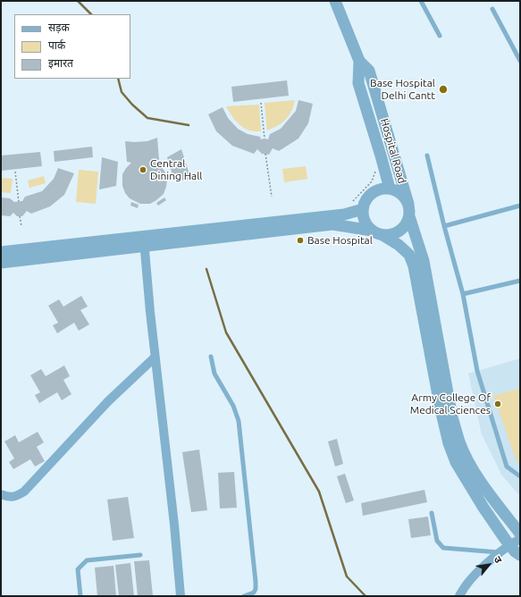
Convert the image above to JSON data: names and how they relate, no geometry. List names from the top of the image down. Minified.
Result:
{"streets":{"street":["Hospital Road"]},"places":["Base Hospital Delhi Cantt","Central Dining Hall","Base Hospital","Army College Of Medical Sciences"],"legend":["सड़क","पार्क","इमारत"],"north":"top right"}
